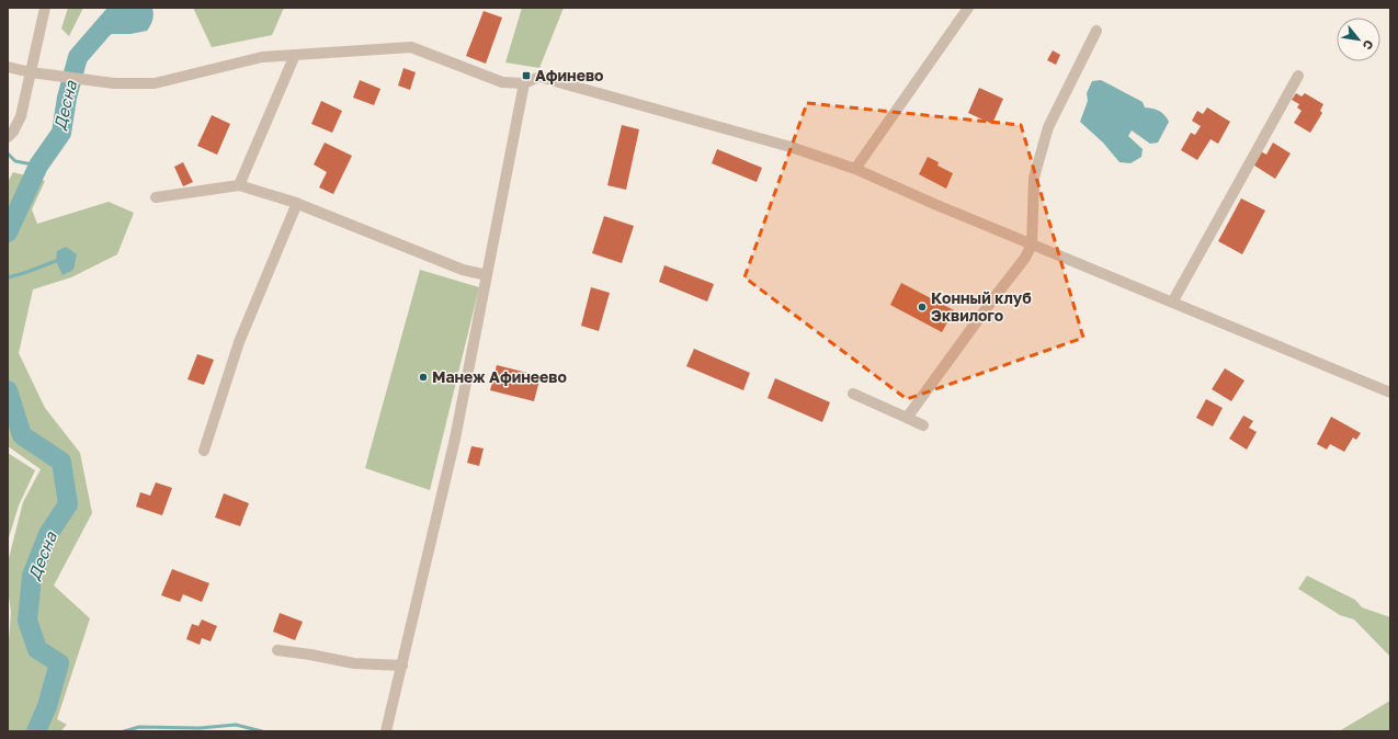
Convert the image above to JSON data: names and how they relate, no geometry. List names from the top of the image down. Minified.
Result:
{"water":["Десна"],"places":{"transit":["Афинево"],"other":["Конный клуб Эквилого","Манеж Афинеево"]},"north":"bottom right"}
